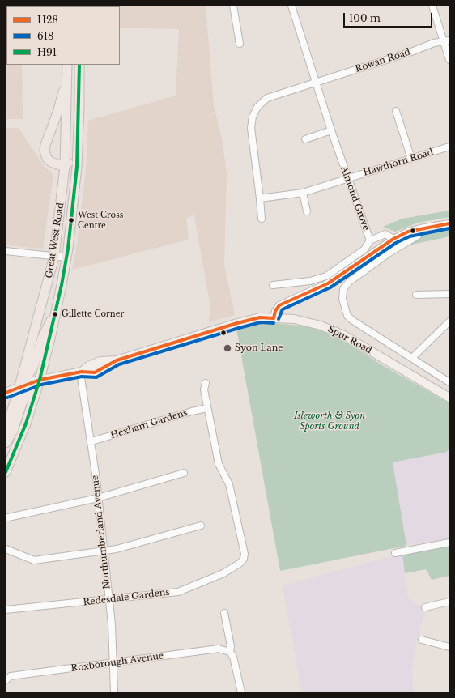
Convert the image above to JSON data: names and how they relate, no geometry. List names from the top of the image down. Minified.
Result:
{"streets":{"highway":["Great West Road"],"main road":["Spur Road"],"street":["Rowan Road","Hawthorn Road","Almond Grove","Hexham Gardens","Northumberland Avenue","Redesdale Gardens","Roxborough Avenue"]},"crossings":[["Rowan Road","Hawthorn Road"],["Rowan Road","Almond Grove"],["Hawthorn Road","Almond Grove"],["Spur Road","Northumberland Avenue"],["Hexham Gardens","Northumberland Avenue"],["Hexham Gardens","Redesdale Gardens"],["Northumberland Avenue","Redesdale Gardens"],["Northumberland Avenue","Roxborough Avenue"]],"parks":["Isleworth & Syon Sports Ground"],"places":["West Cross Centre","Gillette Corner","Syon Lane"],"lines":["transit line H91","transit line H28","transit line 618"],"legend":["H28","618","H91"],"scale_bar":"100 m"}
